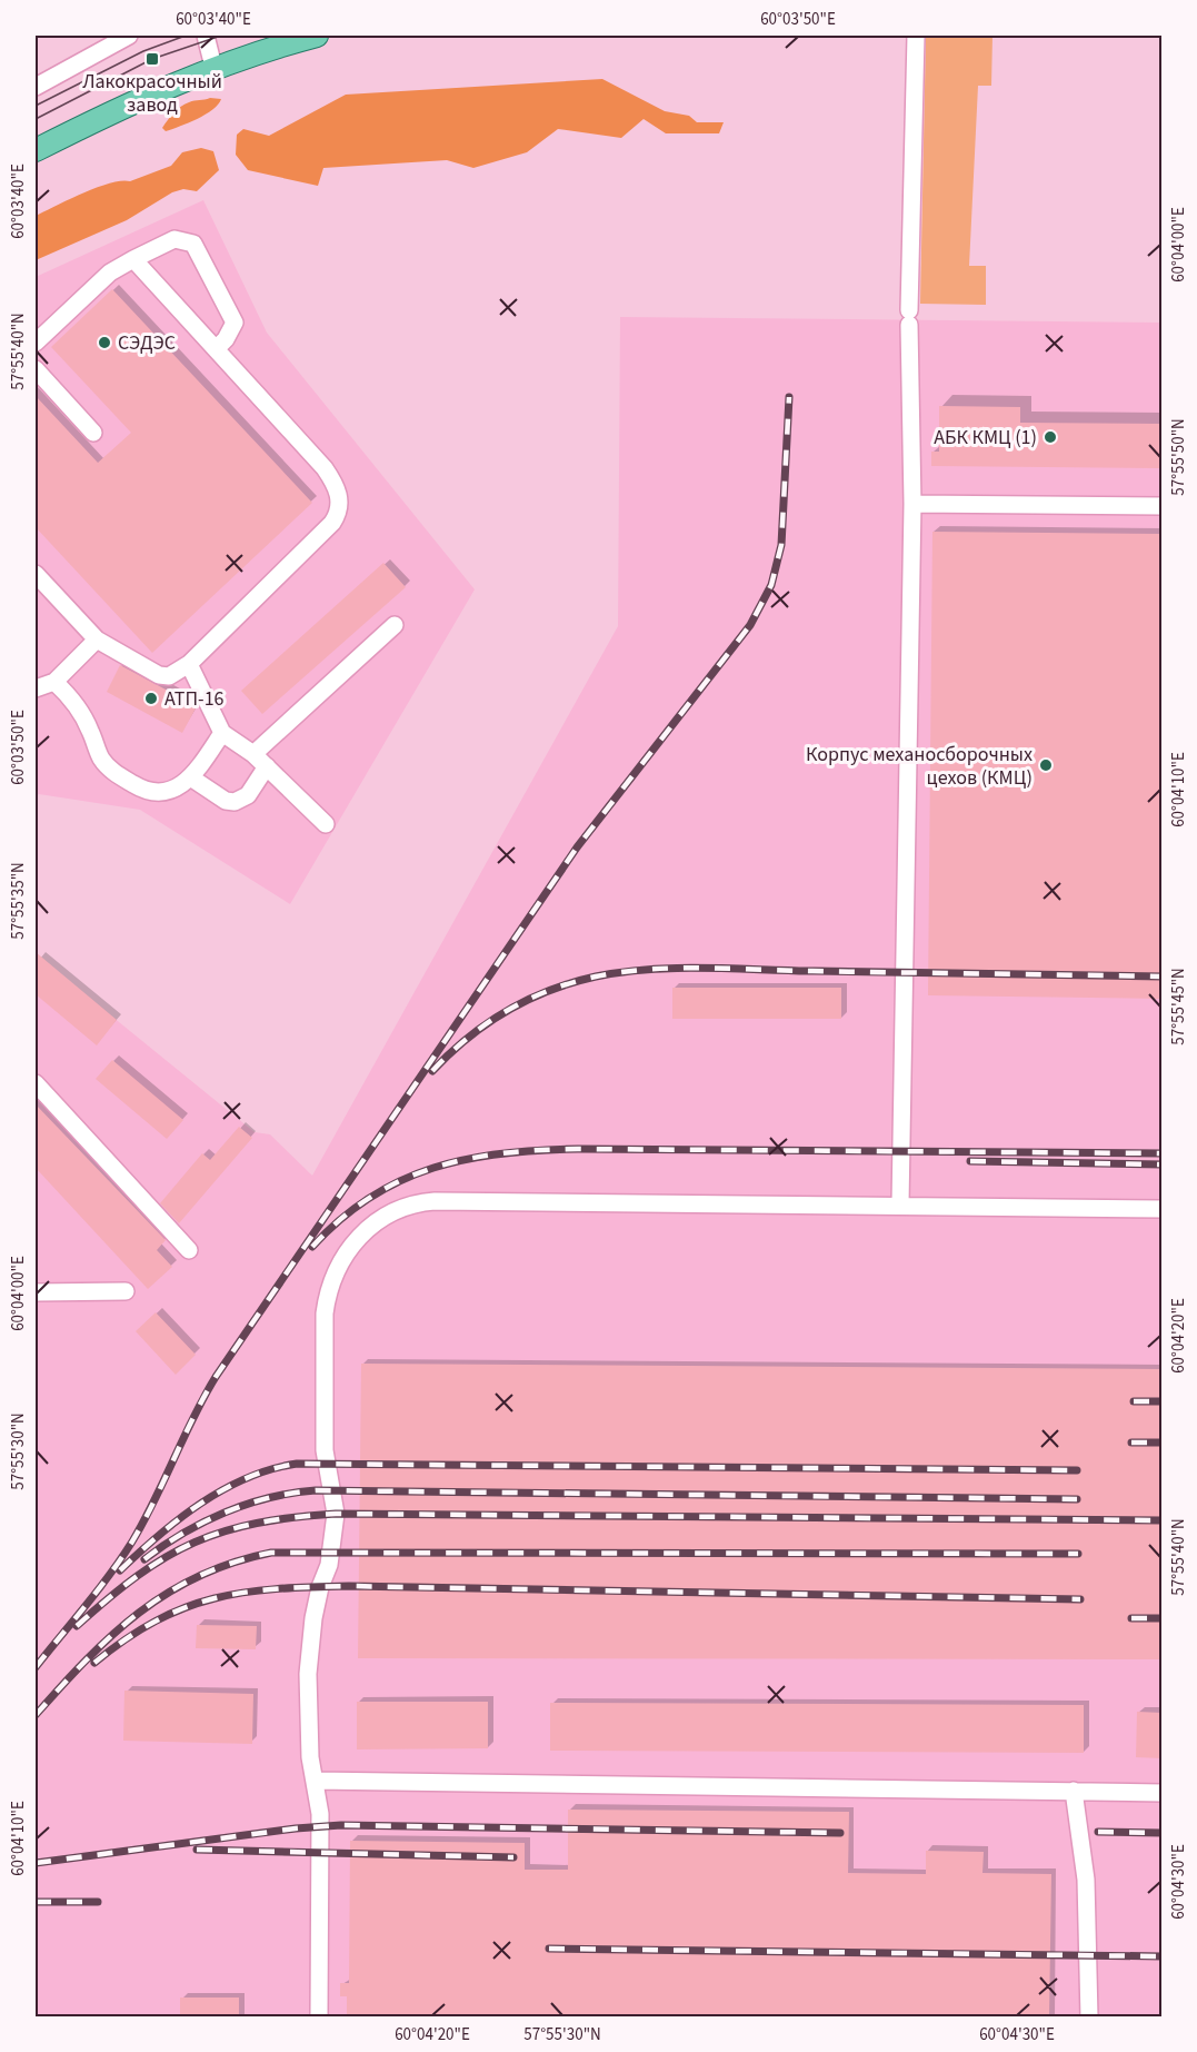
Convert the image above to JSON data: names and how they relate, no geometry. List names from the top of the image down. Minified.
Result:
{"places":{"transit":["Лакокрасочный завод"],"other":["СЭДЭС","АБК КМЦ (1)","АТП-16","Корпус механосборочных цехов (КМЦ)"]},"coordinates":["60°03'40\"E","60°03'50\"E","60°04'00\"E","57°55'40\"N","57°55'50\"N","60°04'10\"E","57°55'35\"N","57°55'45\"N","60°04'20\"E","57°55'30\"N","60°04'30\"E"]}
